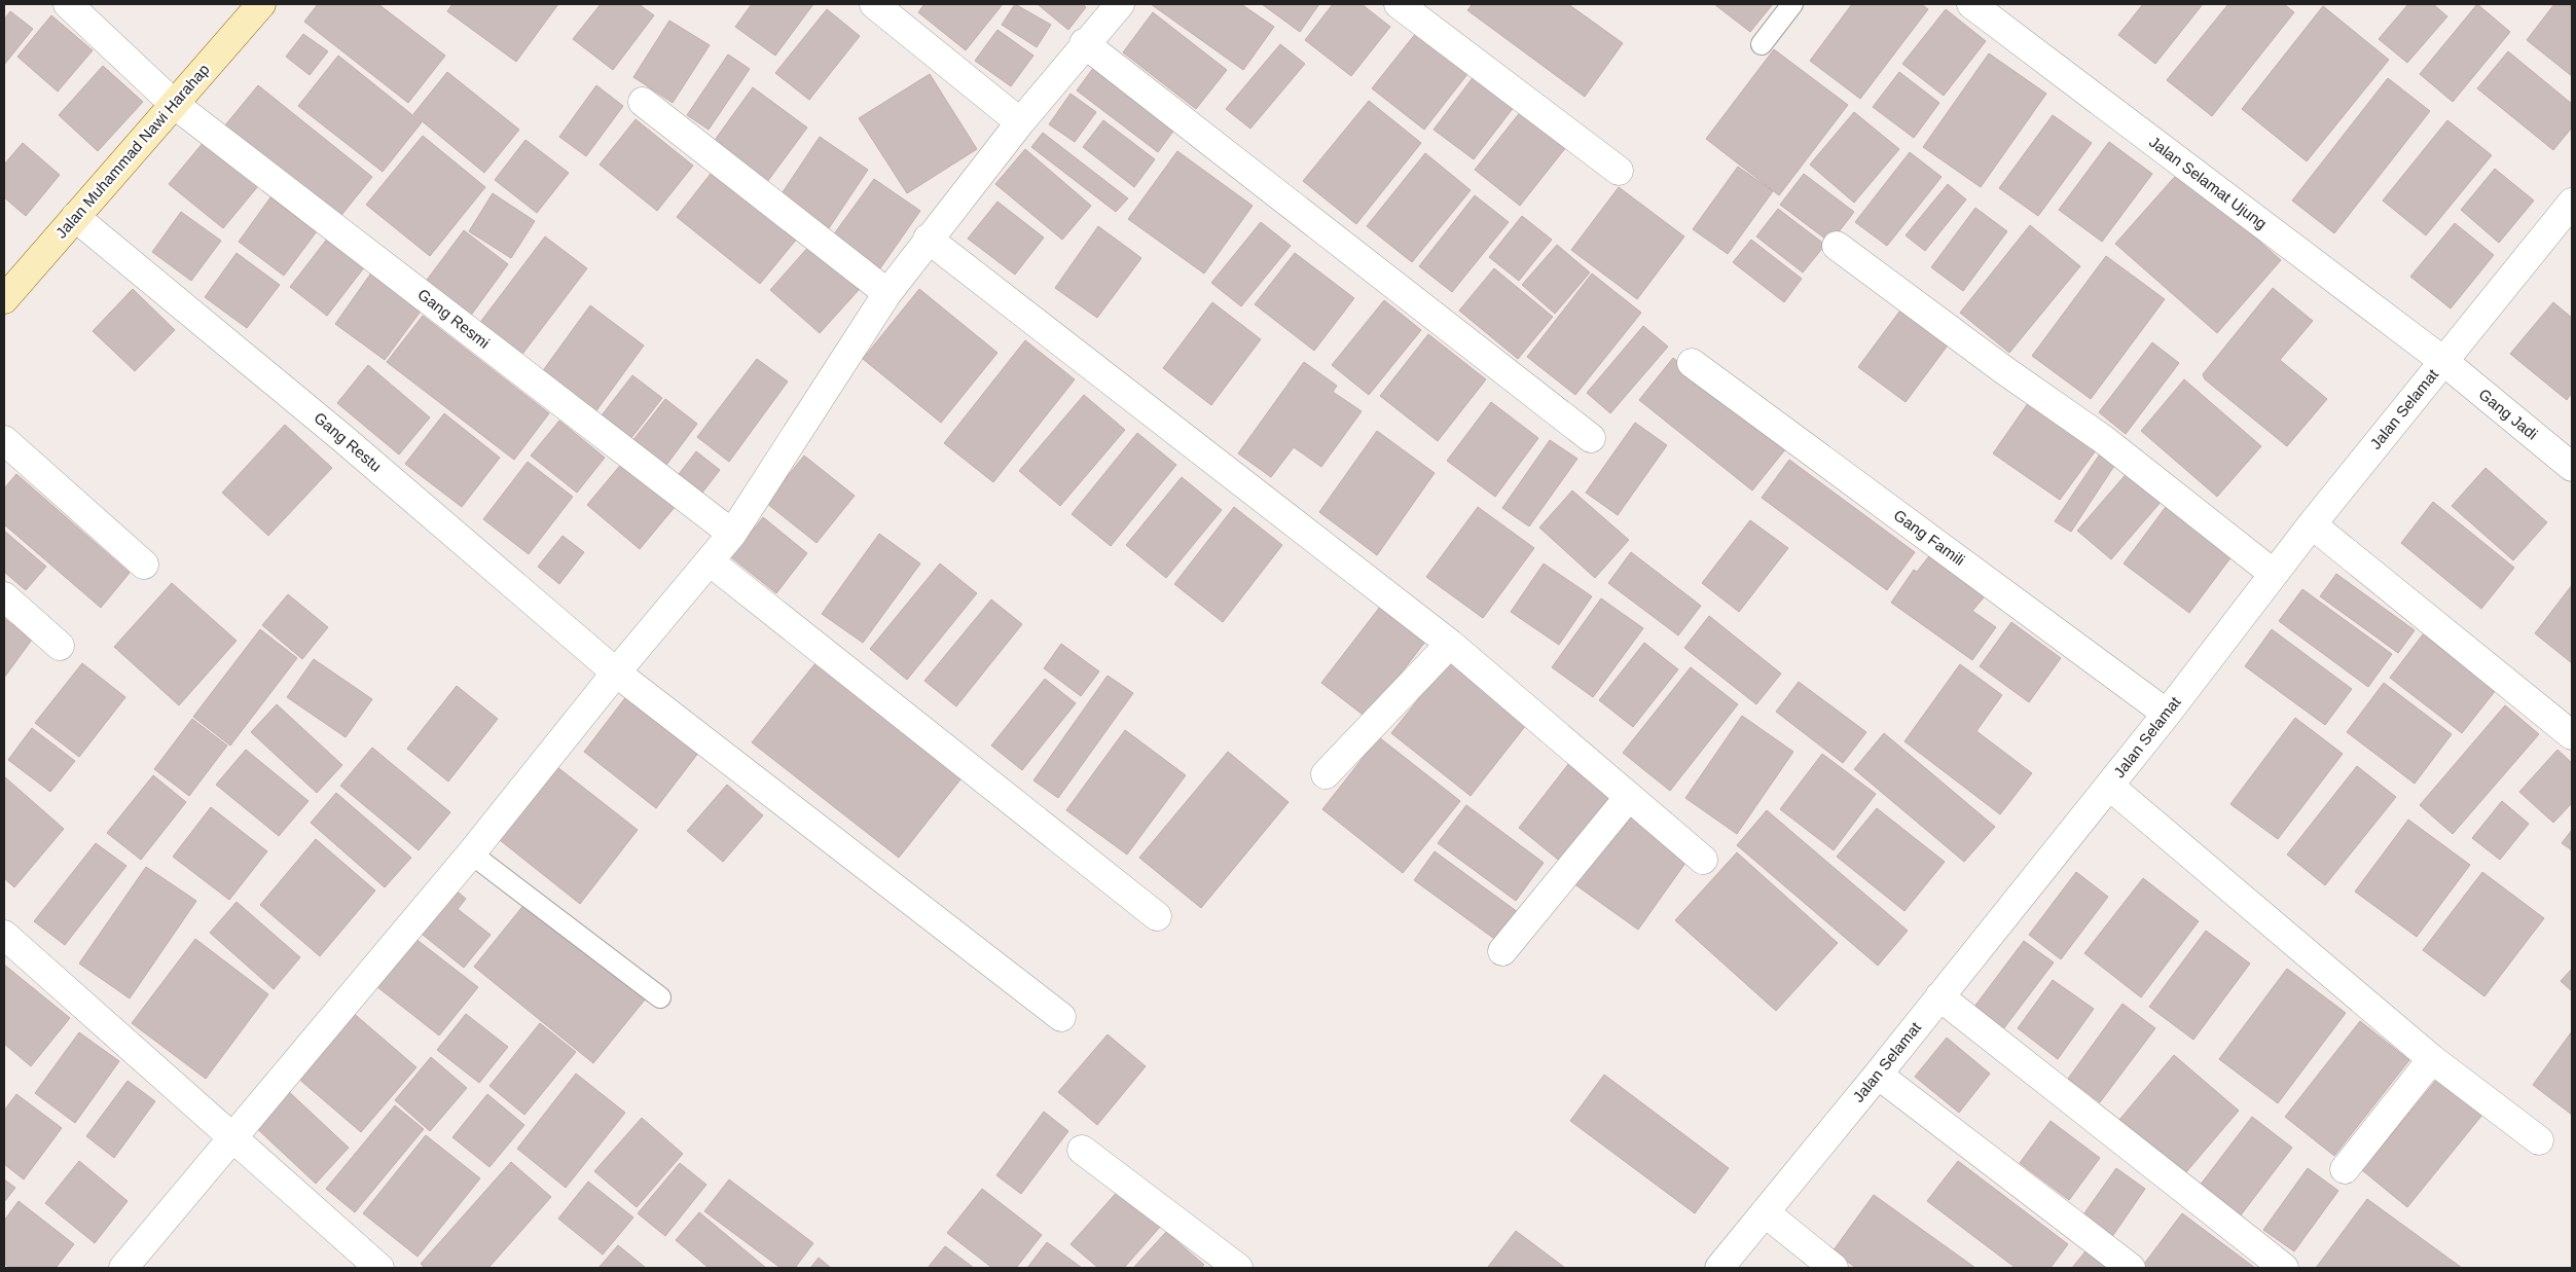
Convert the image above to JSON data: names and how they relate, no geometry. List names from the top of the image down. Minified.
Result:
{"streets":{"main road":["Jalan Muhammad Nawi Harahap"],"street":["Jalan Selamat Ujung","Gang Resmi","Jalan Selamat","Gang Jadi","Gang Restu","Gang Famili"]},"crossings":[["Jalan Muhammad Nawi Harahap","Gang Resmi"],["Jalan Muhammad Nawi Harahap","Gang Restu"],["Jalan Selamat Ujung","Jalan Selamat"],["Jalan Selamat Ujung","Gang Jadi"],["Jalan Selamat","Gang Jadi"],["Jalan Selamat","Gang Famili"]]}
